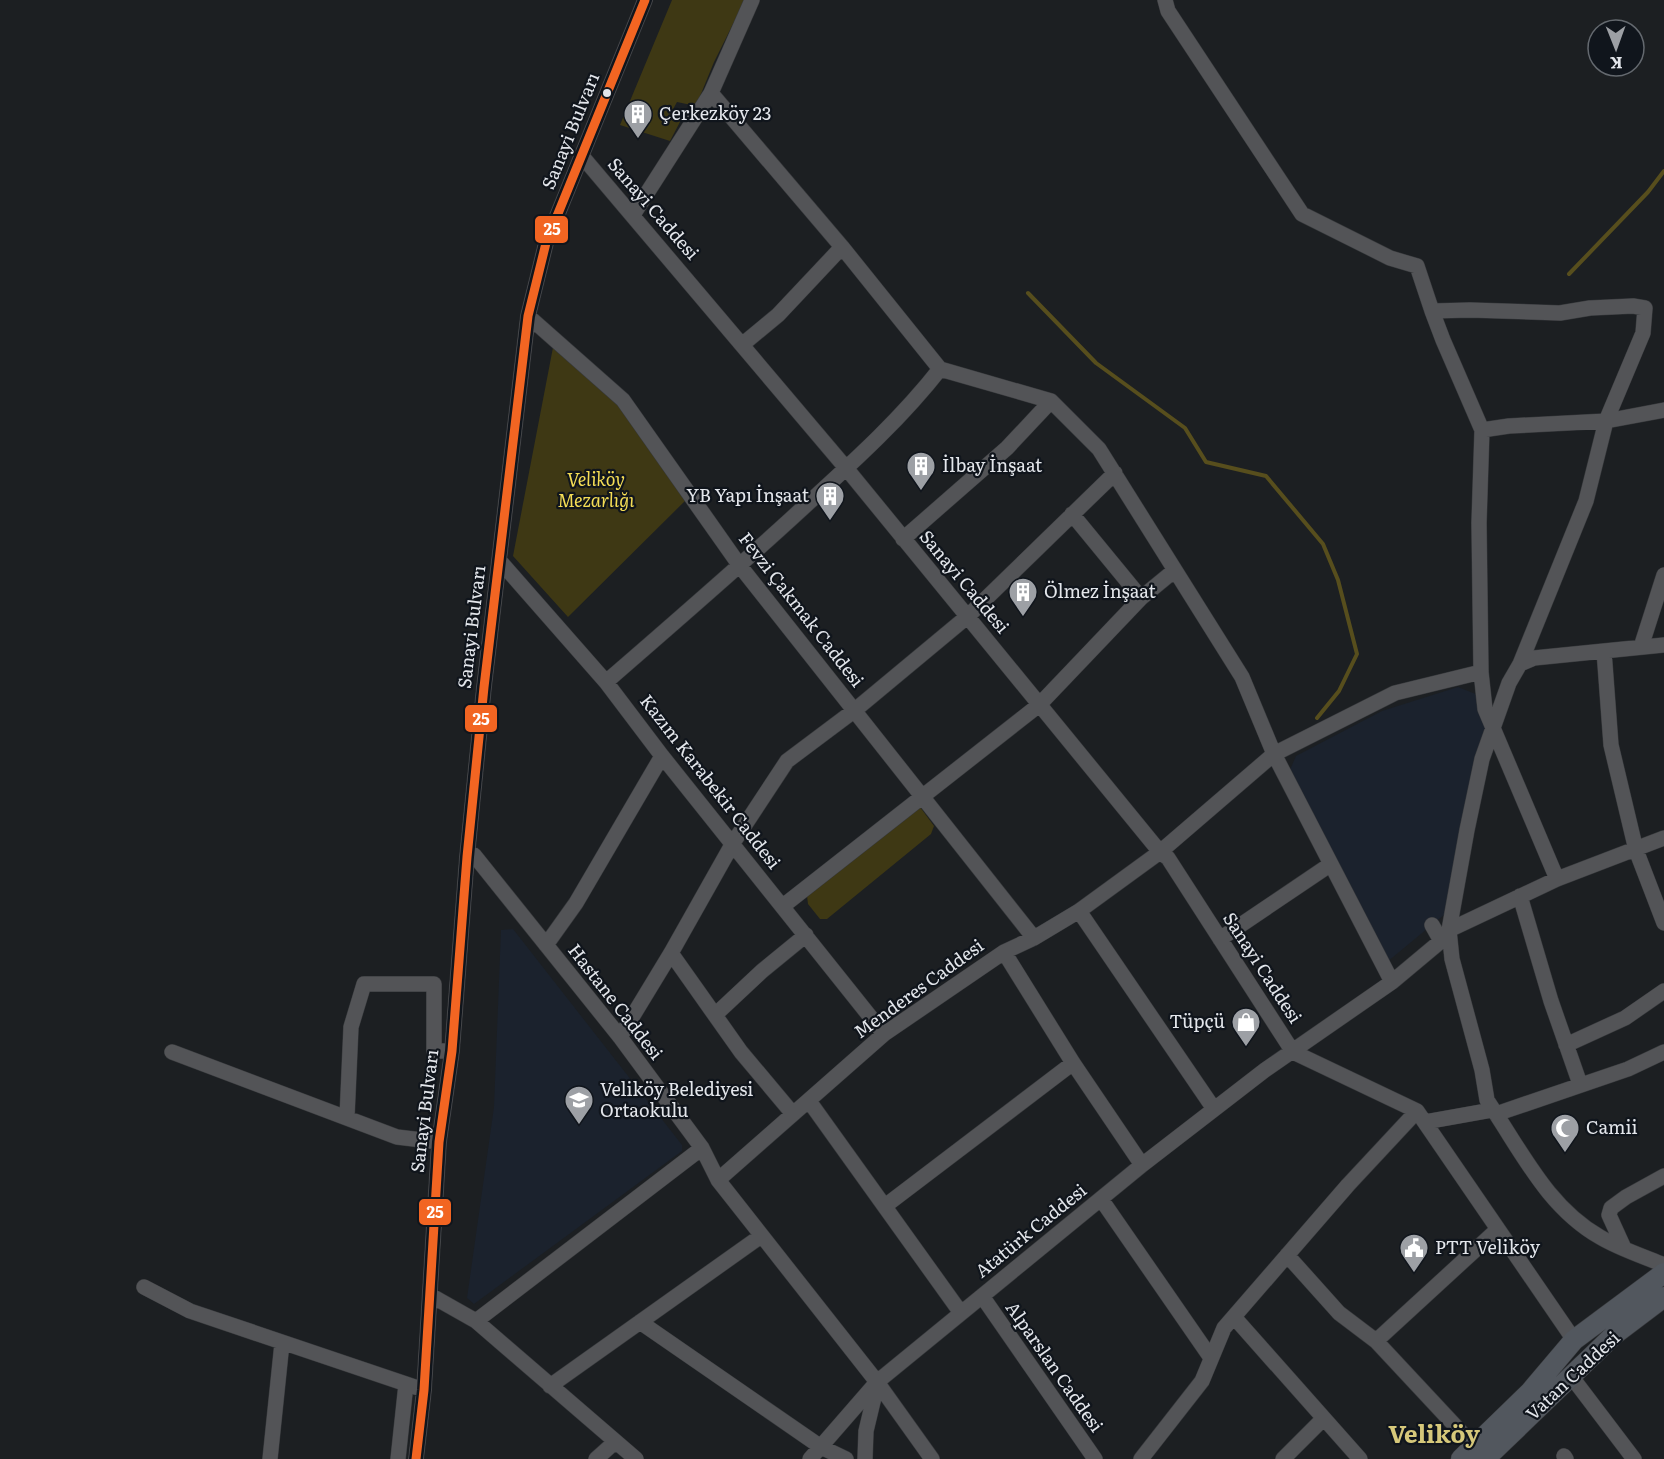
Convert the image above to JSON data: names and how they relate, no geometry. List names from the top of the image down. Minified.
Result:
{"streets":{"main road":["Vatan Caddesi"],"street":["Sanayi Bulvarı","Sanayi Caddesi","Fevzi Çakmak Caddesi","Kazım Karabekir Caddesi","Menderes Caddesi","Hastane Caddesi","Atatürk Caddesi","Alparslan Caddesi"]},"crossings":[["Sanayi Bulvarı","Sanayi Caddesi"],["Sanayi Bulvarı","Fevzi Çakmak Caddesi"],["Sanayi Bulvarı","Kazım Karabekir Caddesi"],["Sanayi Bulvarı","Hastane Caddesi"],["Sanayi Caddesi","Menderes Caddesi"],["Sanayi Caddesi","Atatürk Caddesi"],["Fevzi Çakmak Caddesi","Menderes Caddesi"],["Kazım Karabekir Caddesi","Menderes Caddesi"],["Menderes Caddesi","Hastane Caddesi"],["Hastane Caddesi","Atatürk Caddesi"],["Atatürk Caddesi","Alparslan Caddesi"]],"districts":["Veliköy"],"parks":["Veliköy Mezarlığı"],"places":{"building":["Çerkezköy 23","İlbay İnşaat","YB Yapı İnşaat","Ölmez İnşaat"],"shop":["Tüpçü"],"school or university":["Veliköy Belediyesi Ortaokulu"],"mosque":["Camii"],"public building":["PTT Veliköy"]},"lines":["transit line 25"],"north":"bottom"}
